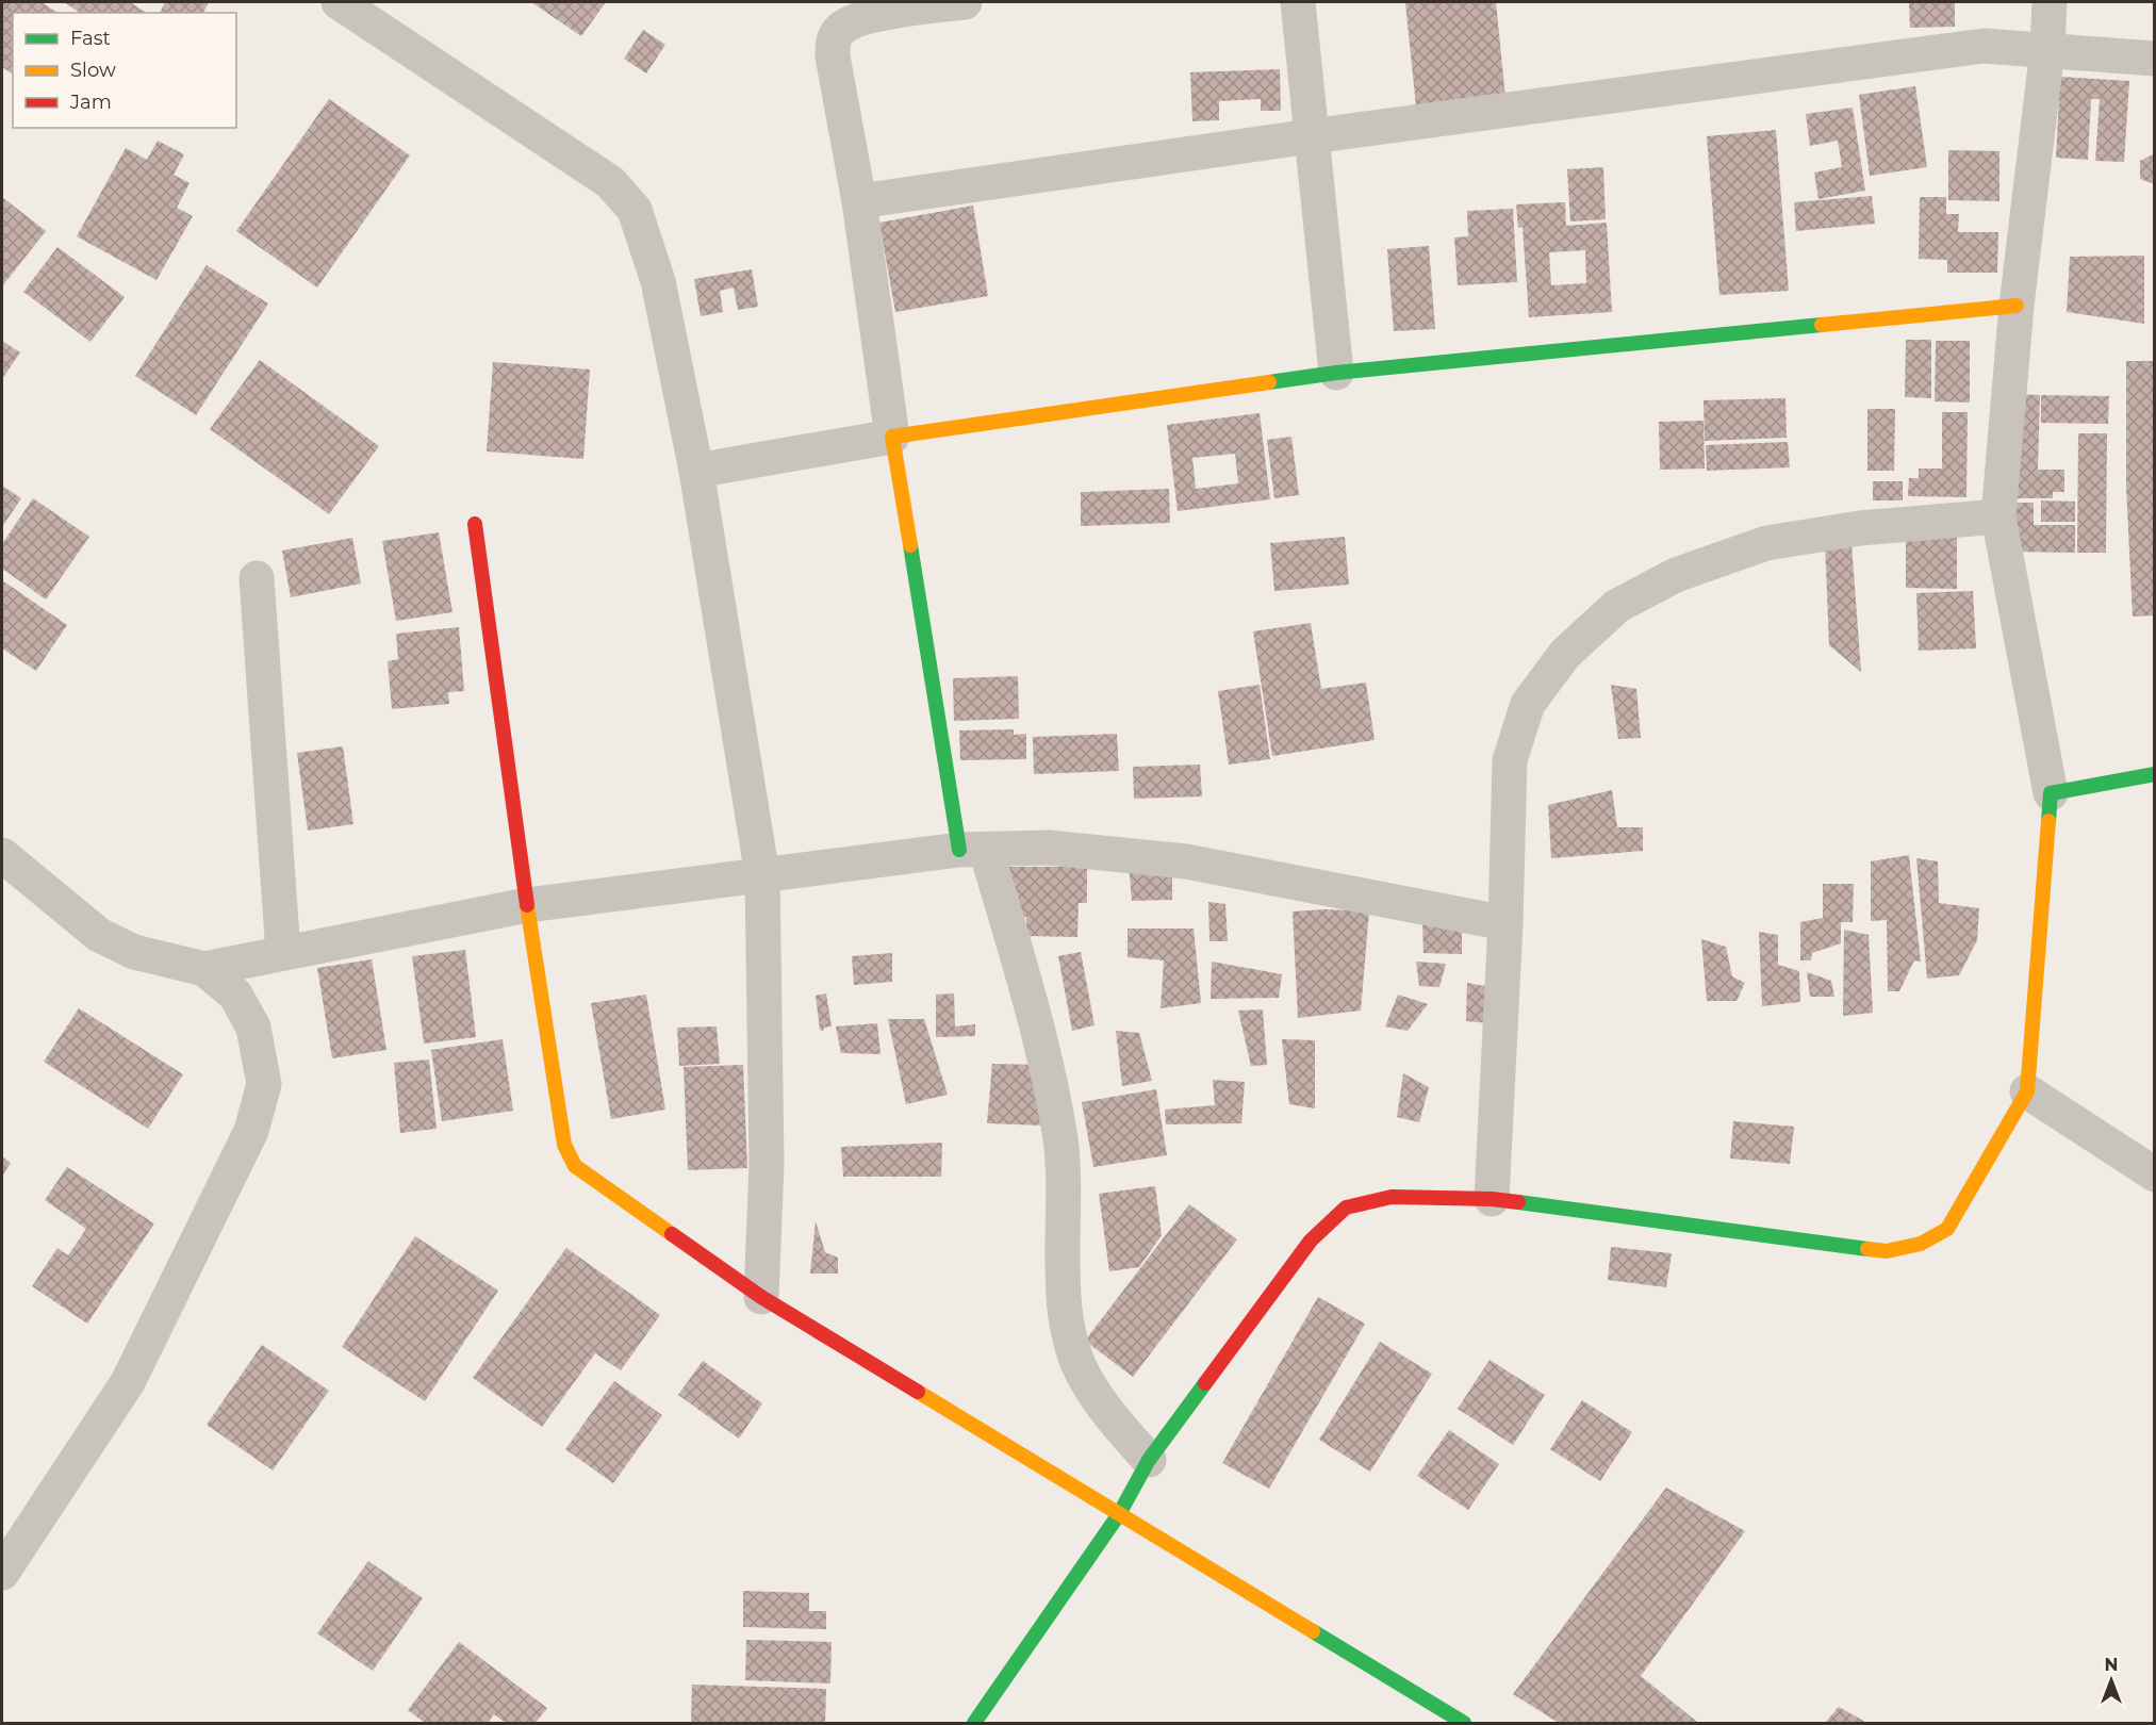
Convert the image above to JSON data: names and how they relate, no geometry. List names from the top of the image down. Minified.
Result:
{"legend":["Fast","Slow","Jam"],"north":"top"}
